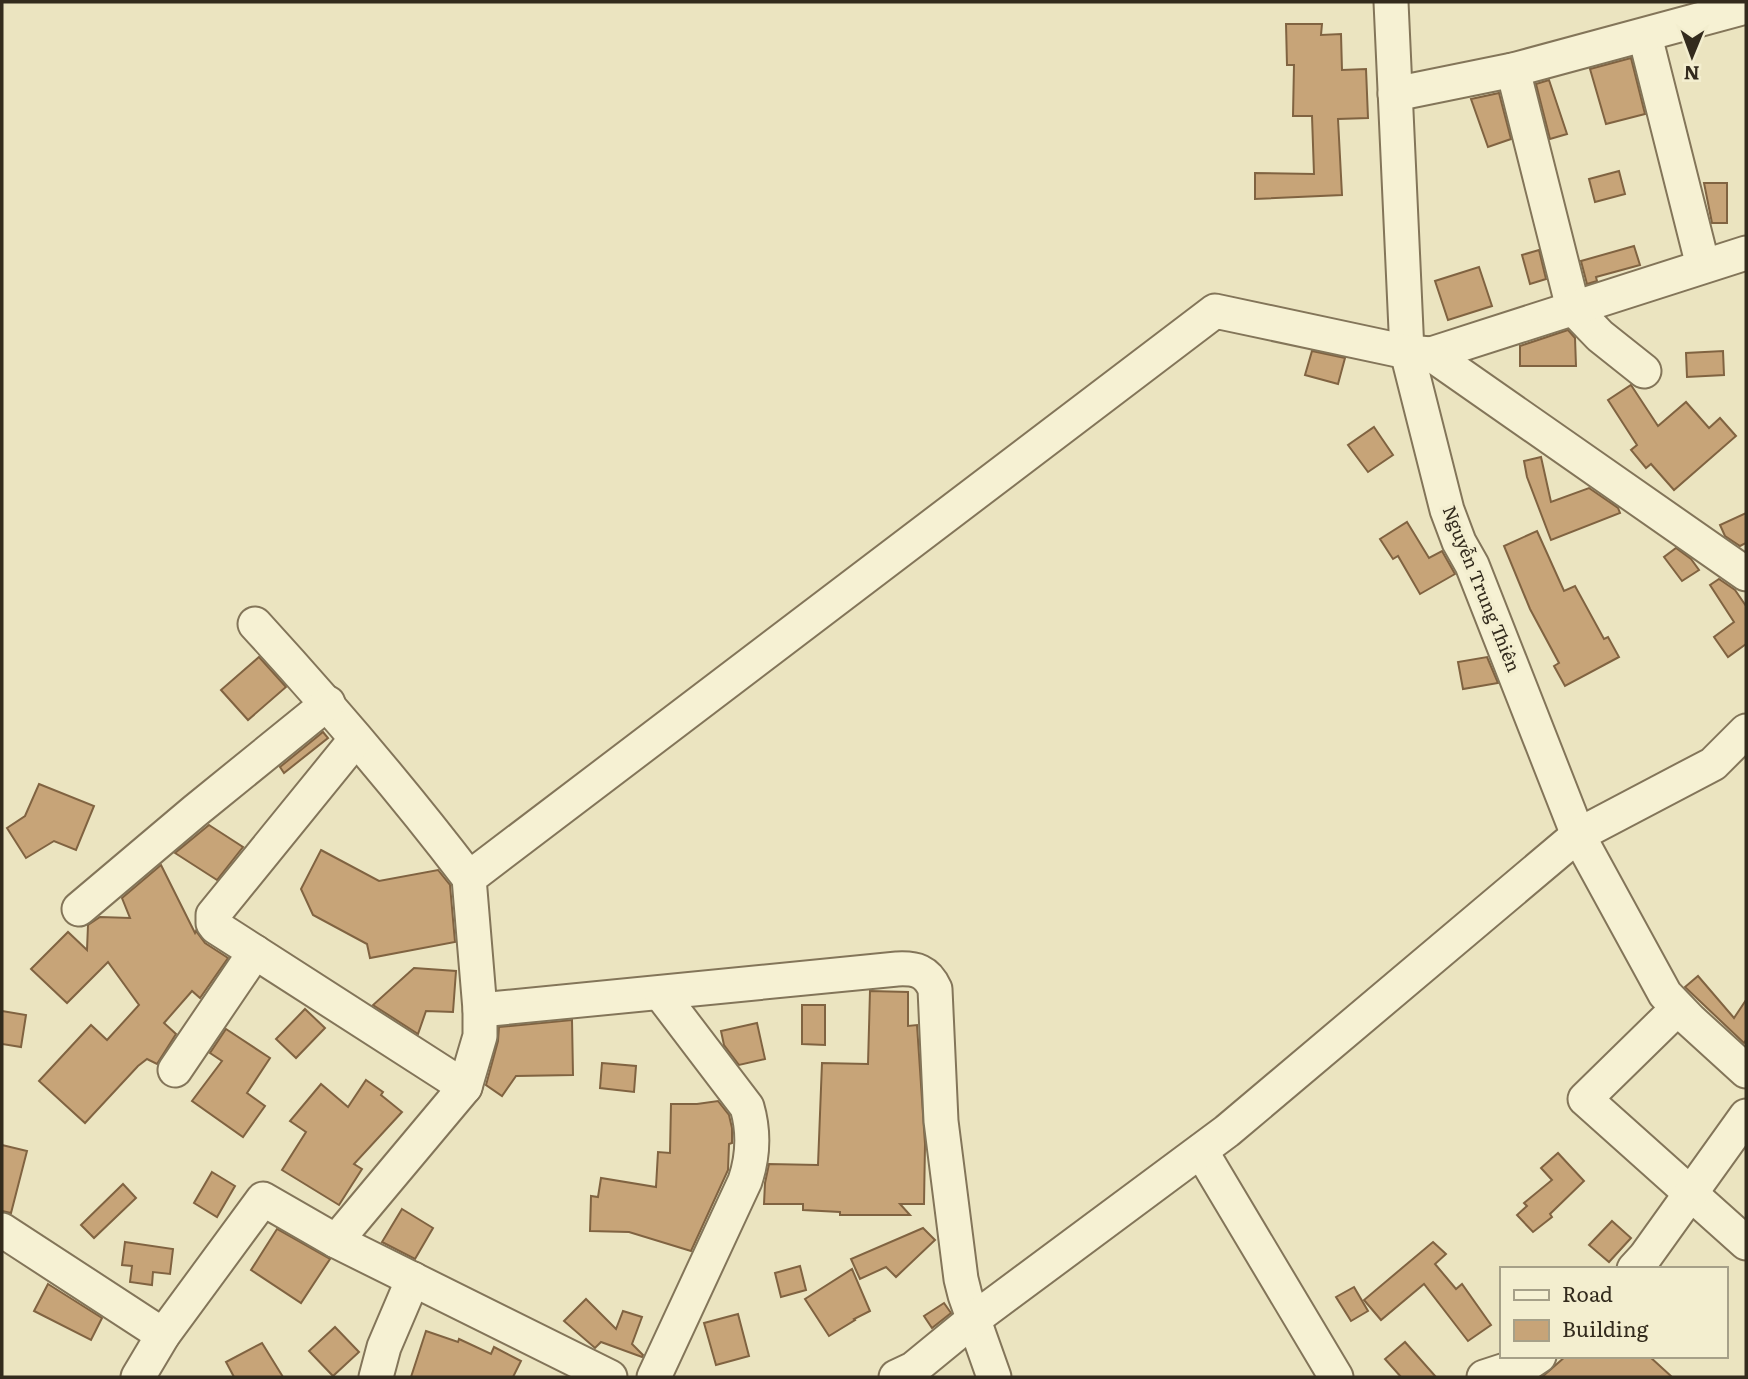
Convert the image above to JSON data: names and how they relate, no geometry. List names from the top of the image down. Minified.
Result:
{"streets":{"street":["Nguyễn Trung Thiên"]},"legend":["Road","Building"],"north":"bottom"}
